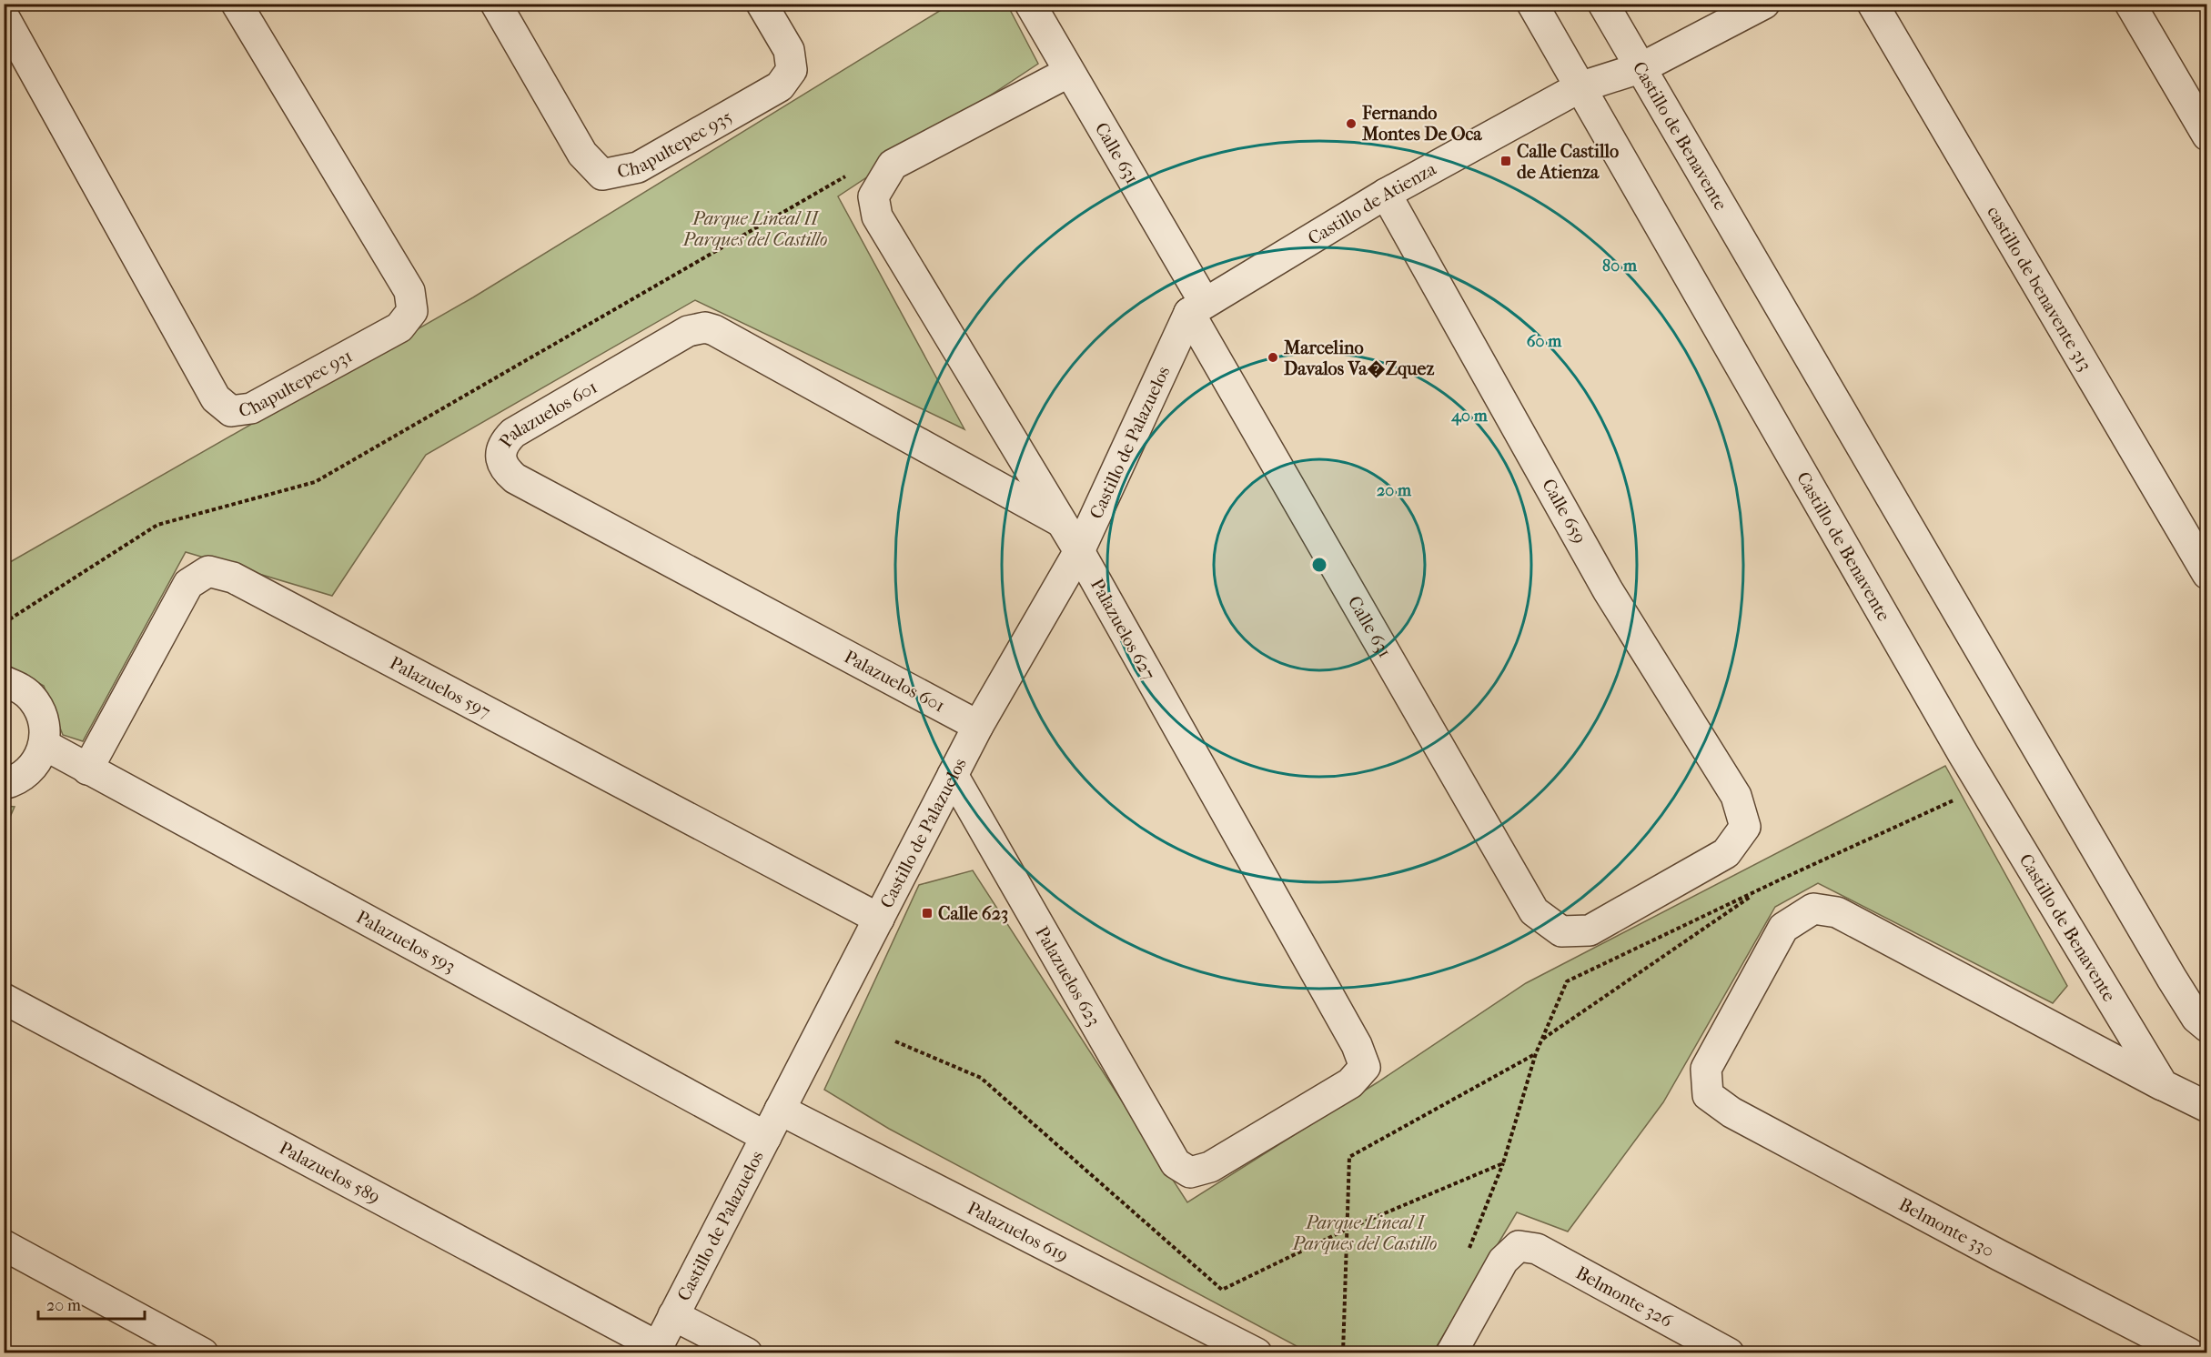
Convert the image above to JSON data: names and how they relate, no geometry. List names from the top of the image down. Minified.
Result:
{"streets":{"street":["Castillo de Benavente","Chapultepec 935","Calle 631","Castillo de Atienza","castillo de benavente 313","Chapultepec 931","Palazuelos 601","Castillo de Palazuelos","Calle 659","Palazuelos 627","Palazuelos 597","Palazuelos 593","Palazuelos 623","Palazuelos 589","Belmonte 330","Palazuelos 619","Belmonte 326"]},"crossings":[["Castillo de Benavente","Castillo de Atienza"],["Castillo de Benavente","Belmonte 330"],["Calle 631","Castillo de Atienza"],["Calle 631","Castillo de Palazuelos"],["Calle 631","Calle 659"],["Calle 631","Palazuelos 627"],["Castillo de Atienza","Castillo de Palazuelos"],["Castillo de Atienza","Calle 659"],["Palazuelos 601","Castillo de Palazuelos"],["Palazuelos 601","Palazuelos 627"],["Castillo de Palazuelos","Palazuelos 627"],["Castillo de Palazuelos","Palazuelos 597"],["Castillo de Palazuelos","Palazuelos 593"],["Castillo de Palazuelos","Palazuelos 623"],["Castillo de Palazuelos","Palazuelos 589"],["Castillo de Palazuelos","Palazuelos 619"],["Palazuelos 627","Palazuelos 623"],["Palazuelos 597","Palazuelos 593"]],"parks":["Parque Lineal II Parques del Castillo","Parque Lineal I Parques del Castillo"],"places":{"other":["Fernando Montes De Oca","Marcelino Davalos Va�Zquez"],"transit":["Calle Castillo de Atienza","Calle 623"]},"scale_bar":"20 m","rings":["80 m","60 m","40 m","20 m"]}
